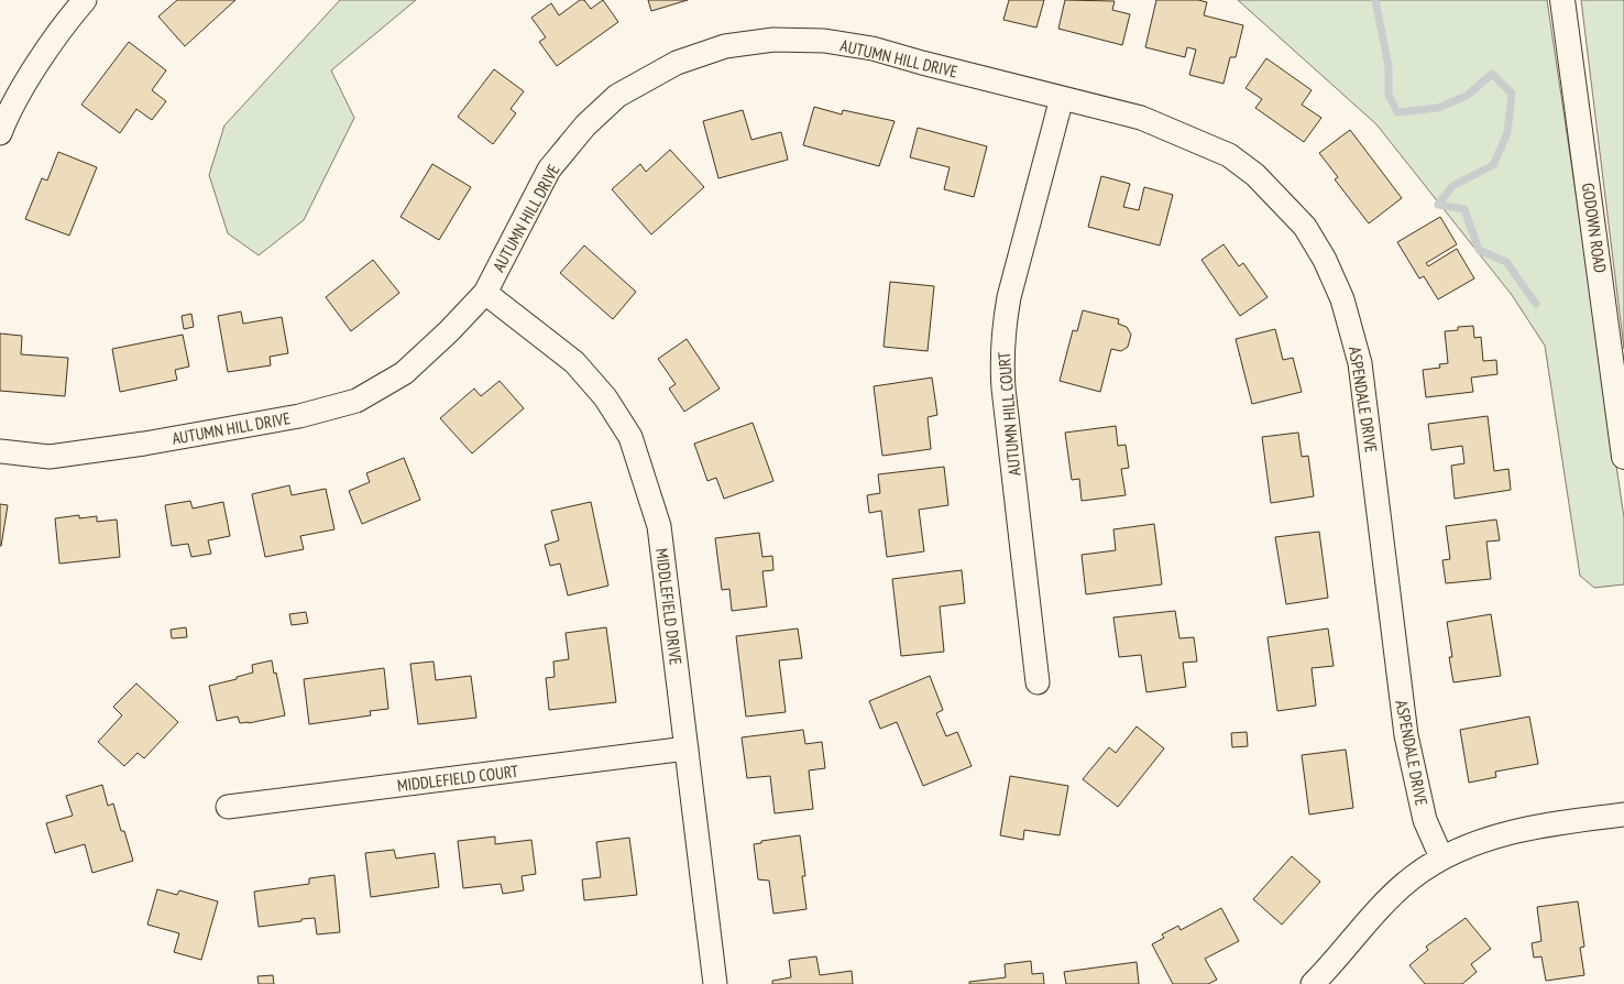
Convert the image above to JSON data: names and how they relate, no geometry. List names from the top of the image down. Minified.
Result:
{"streets":{"main road":["GODOWN ROAD"],"street":["AUTUMN HILL DRIVE","ASPENDALE DRIVE","AUTUMN HILL COURT","MIDDLEFIELD DRIVE","MIDDLEFIELD COURT"]},"crossings":[["AUTUMN HILL DRIVE","ASPENDALE DRIVE"],["AUTUMN HILL DRIVE","AUTUMN HILL COURT"],["AUTUMN HILL DRIVE","MIDDLEFIELD DRIVE"],["ASPENDALE DRIVE","AUTUMN HILL COURT"],["MIDDLEFIELD DRIVE","MIDDLEFIELD COURT"]]}
